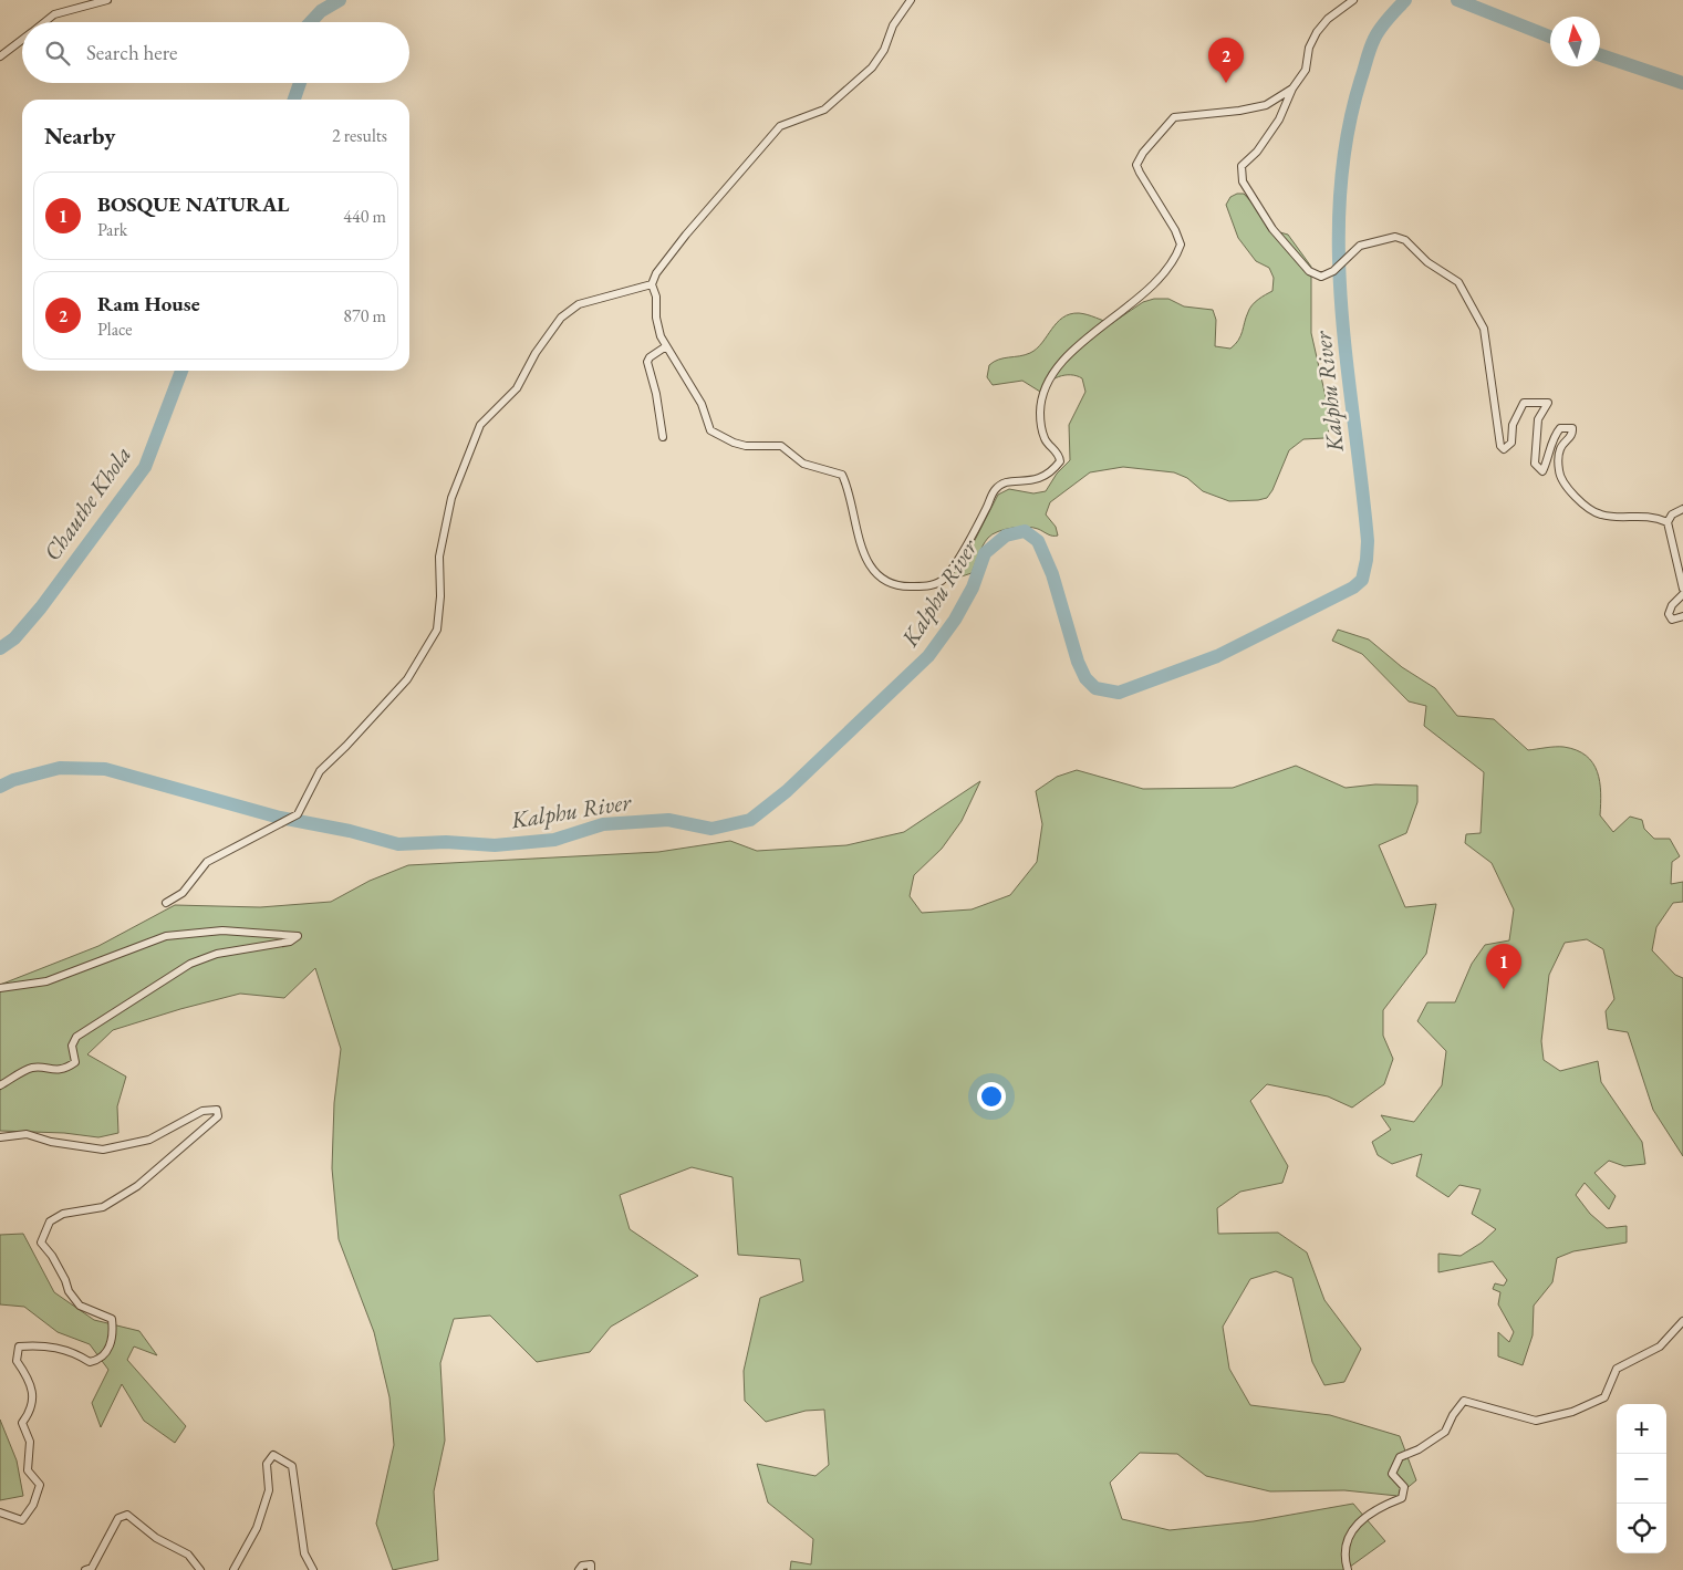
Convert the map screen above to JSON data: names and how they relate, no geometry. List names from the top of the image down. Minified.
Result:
{"water":["Kalphu River","Chauthe Khola"],"north":"top","page":{"search":"Search here","pins":["2","1"],"heading":["Nearby","2 results"],"list":[{"mark":"1","name":"BOSQUE NATURAL","note":"Park","value":"440 m"},{"mark":"2","name":"Ram House","note":"Place","value":"870 m"}],"map_buttons":["+","−"]}}
